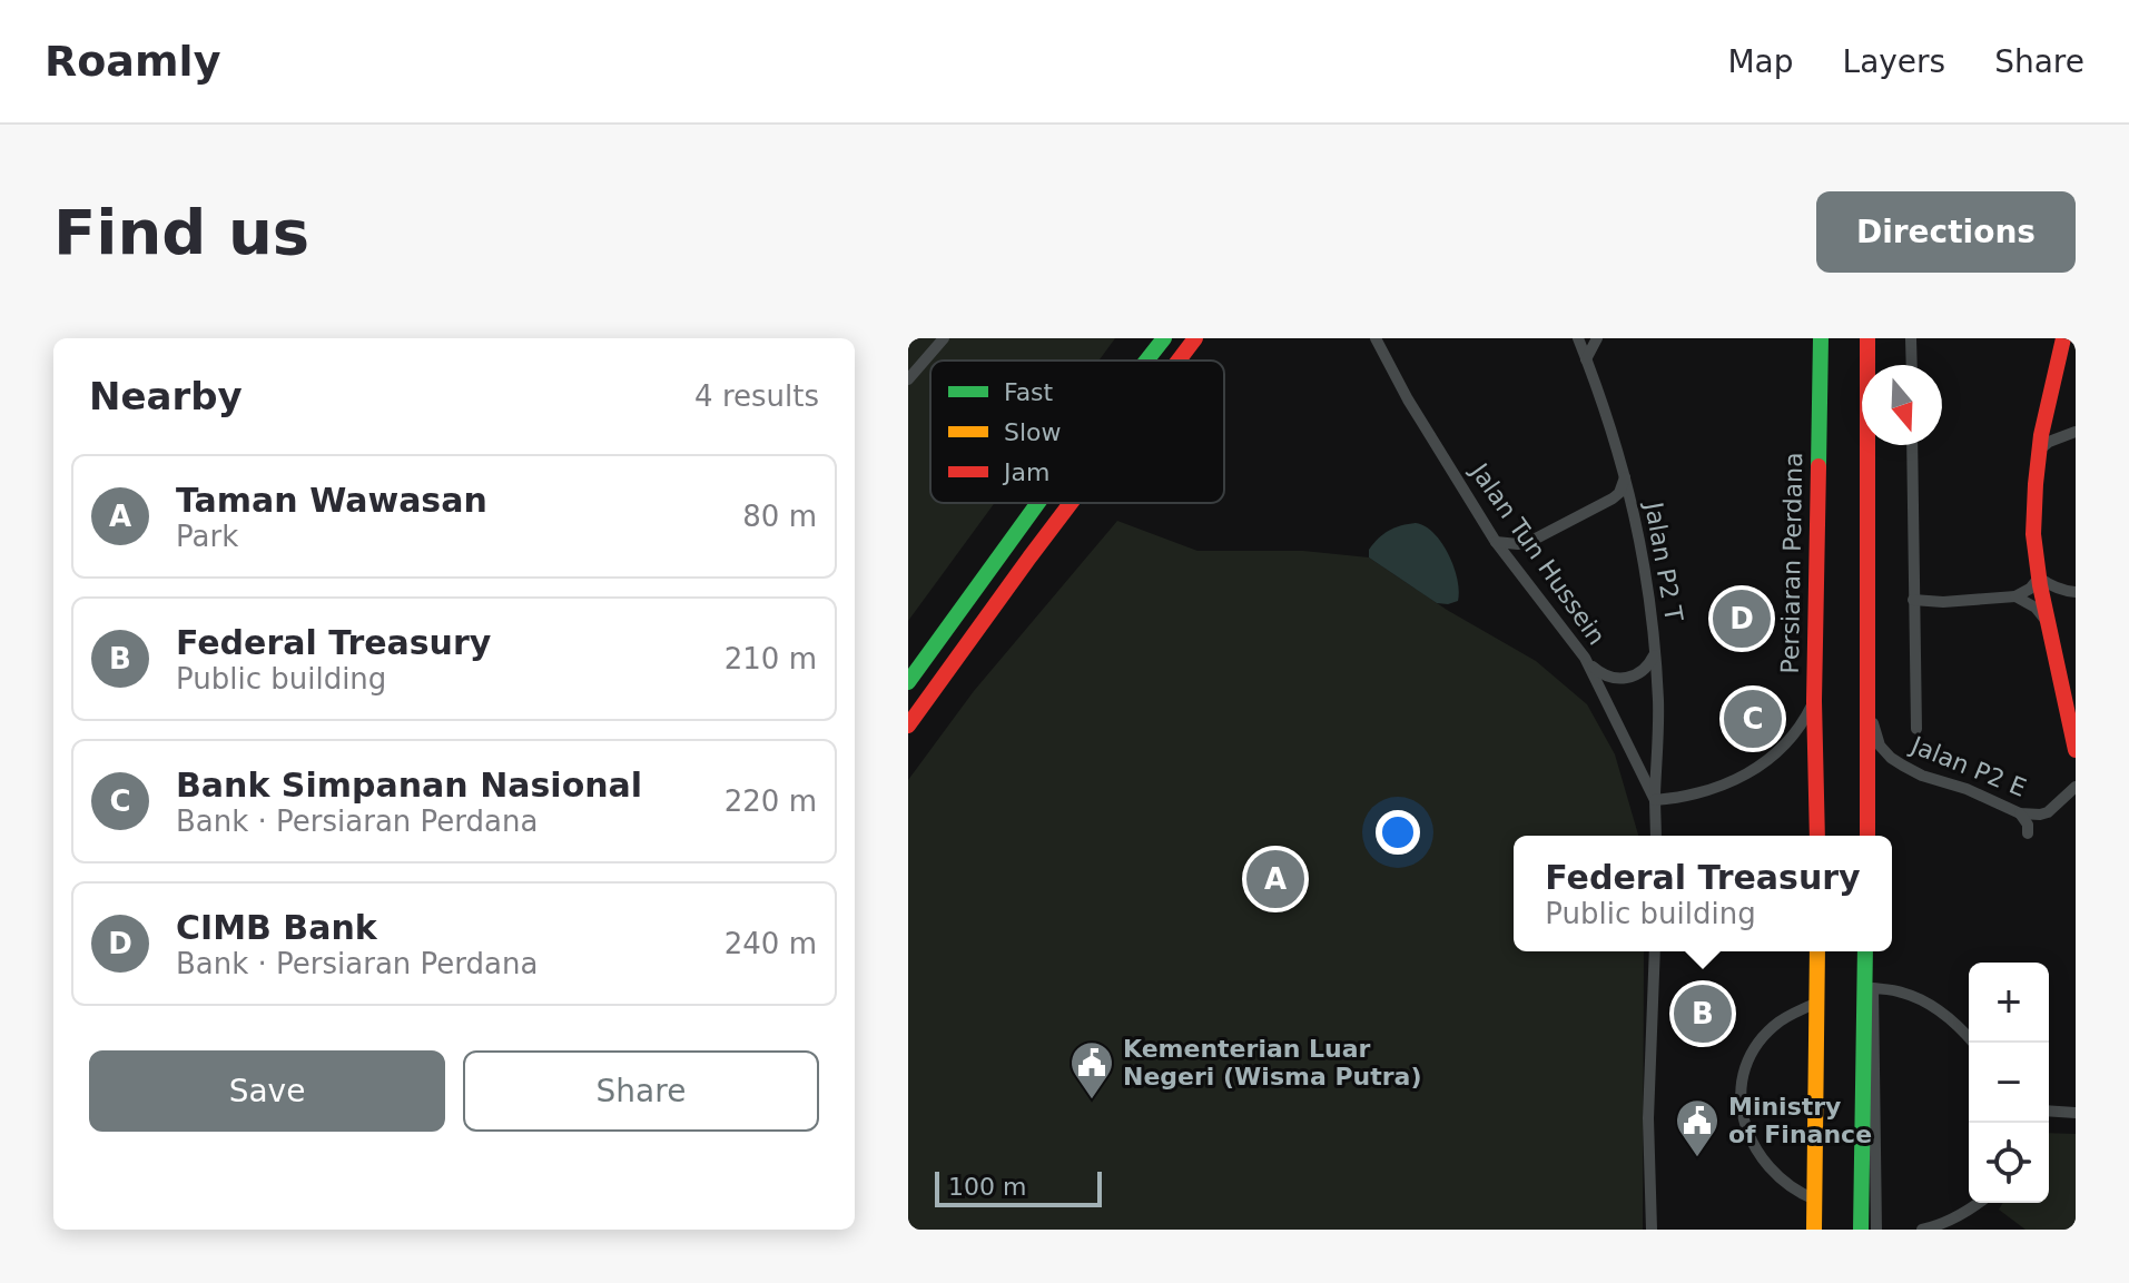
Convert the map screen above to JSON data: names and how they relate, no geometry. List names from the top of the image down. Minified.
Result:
{"streets":{"main road":["Persiaran Perdana"],"street":["Jalan Tun Hussein","Jalan P2 T","Jalan P2 E"]},"crossings":[["Jalan Tun Hussein","Jalan P2 T"]],"places":{"public building":["Kementerian Luar Negeri (Wisma Putra)","Ministry of Finance"]},"legend":["Fast","Slow","Jam"],"scale_bar":"100 m","north":"bottom","page":{"header":"Roamly","nav":["Map","Layers","Share"],"buttons":["Directions",["Save","Share"]],"title":"Find us","heading":["Nearby","4 results"],"list":[{"mark":"A","name":"Taman Wawasan","note":"Park","value":"80 m"},{"mark":"B","name":"Federal Treasury","note":"Public building","value":"210 m"},{"mark":"C","name":"Bank Simpanan Nasional","note":"Bank · Persiaran Perdana","value":"220 m"},{"mark":"D","name":"CIMB Bank","note":"Bank · Persiaran Perdana","value":"240 m"}],"pins":["D","C","A","B"],"popup":["Federal Treasury","Public building"],"map_buttons":["+","−"],"scale":"100 m"}}
